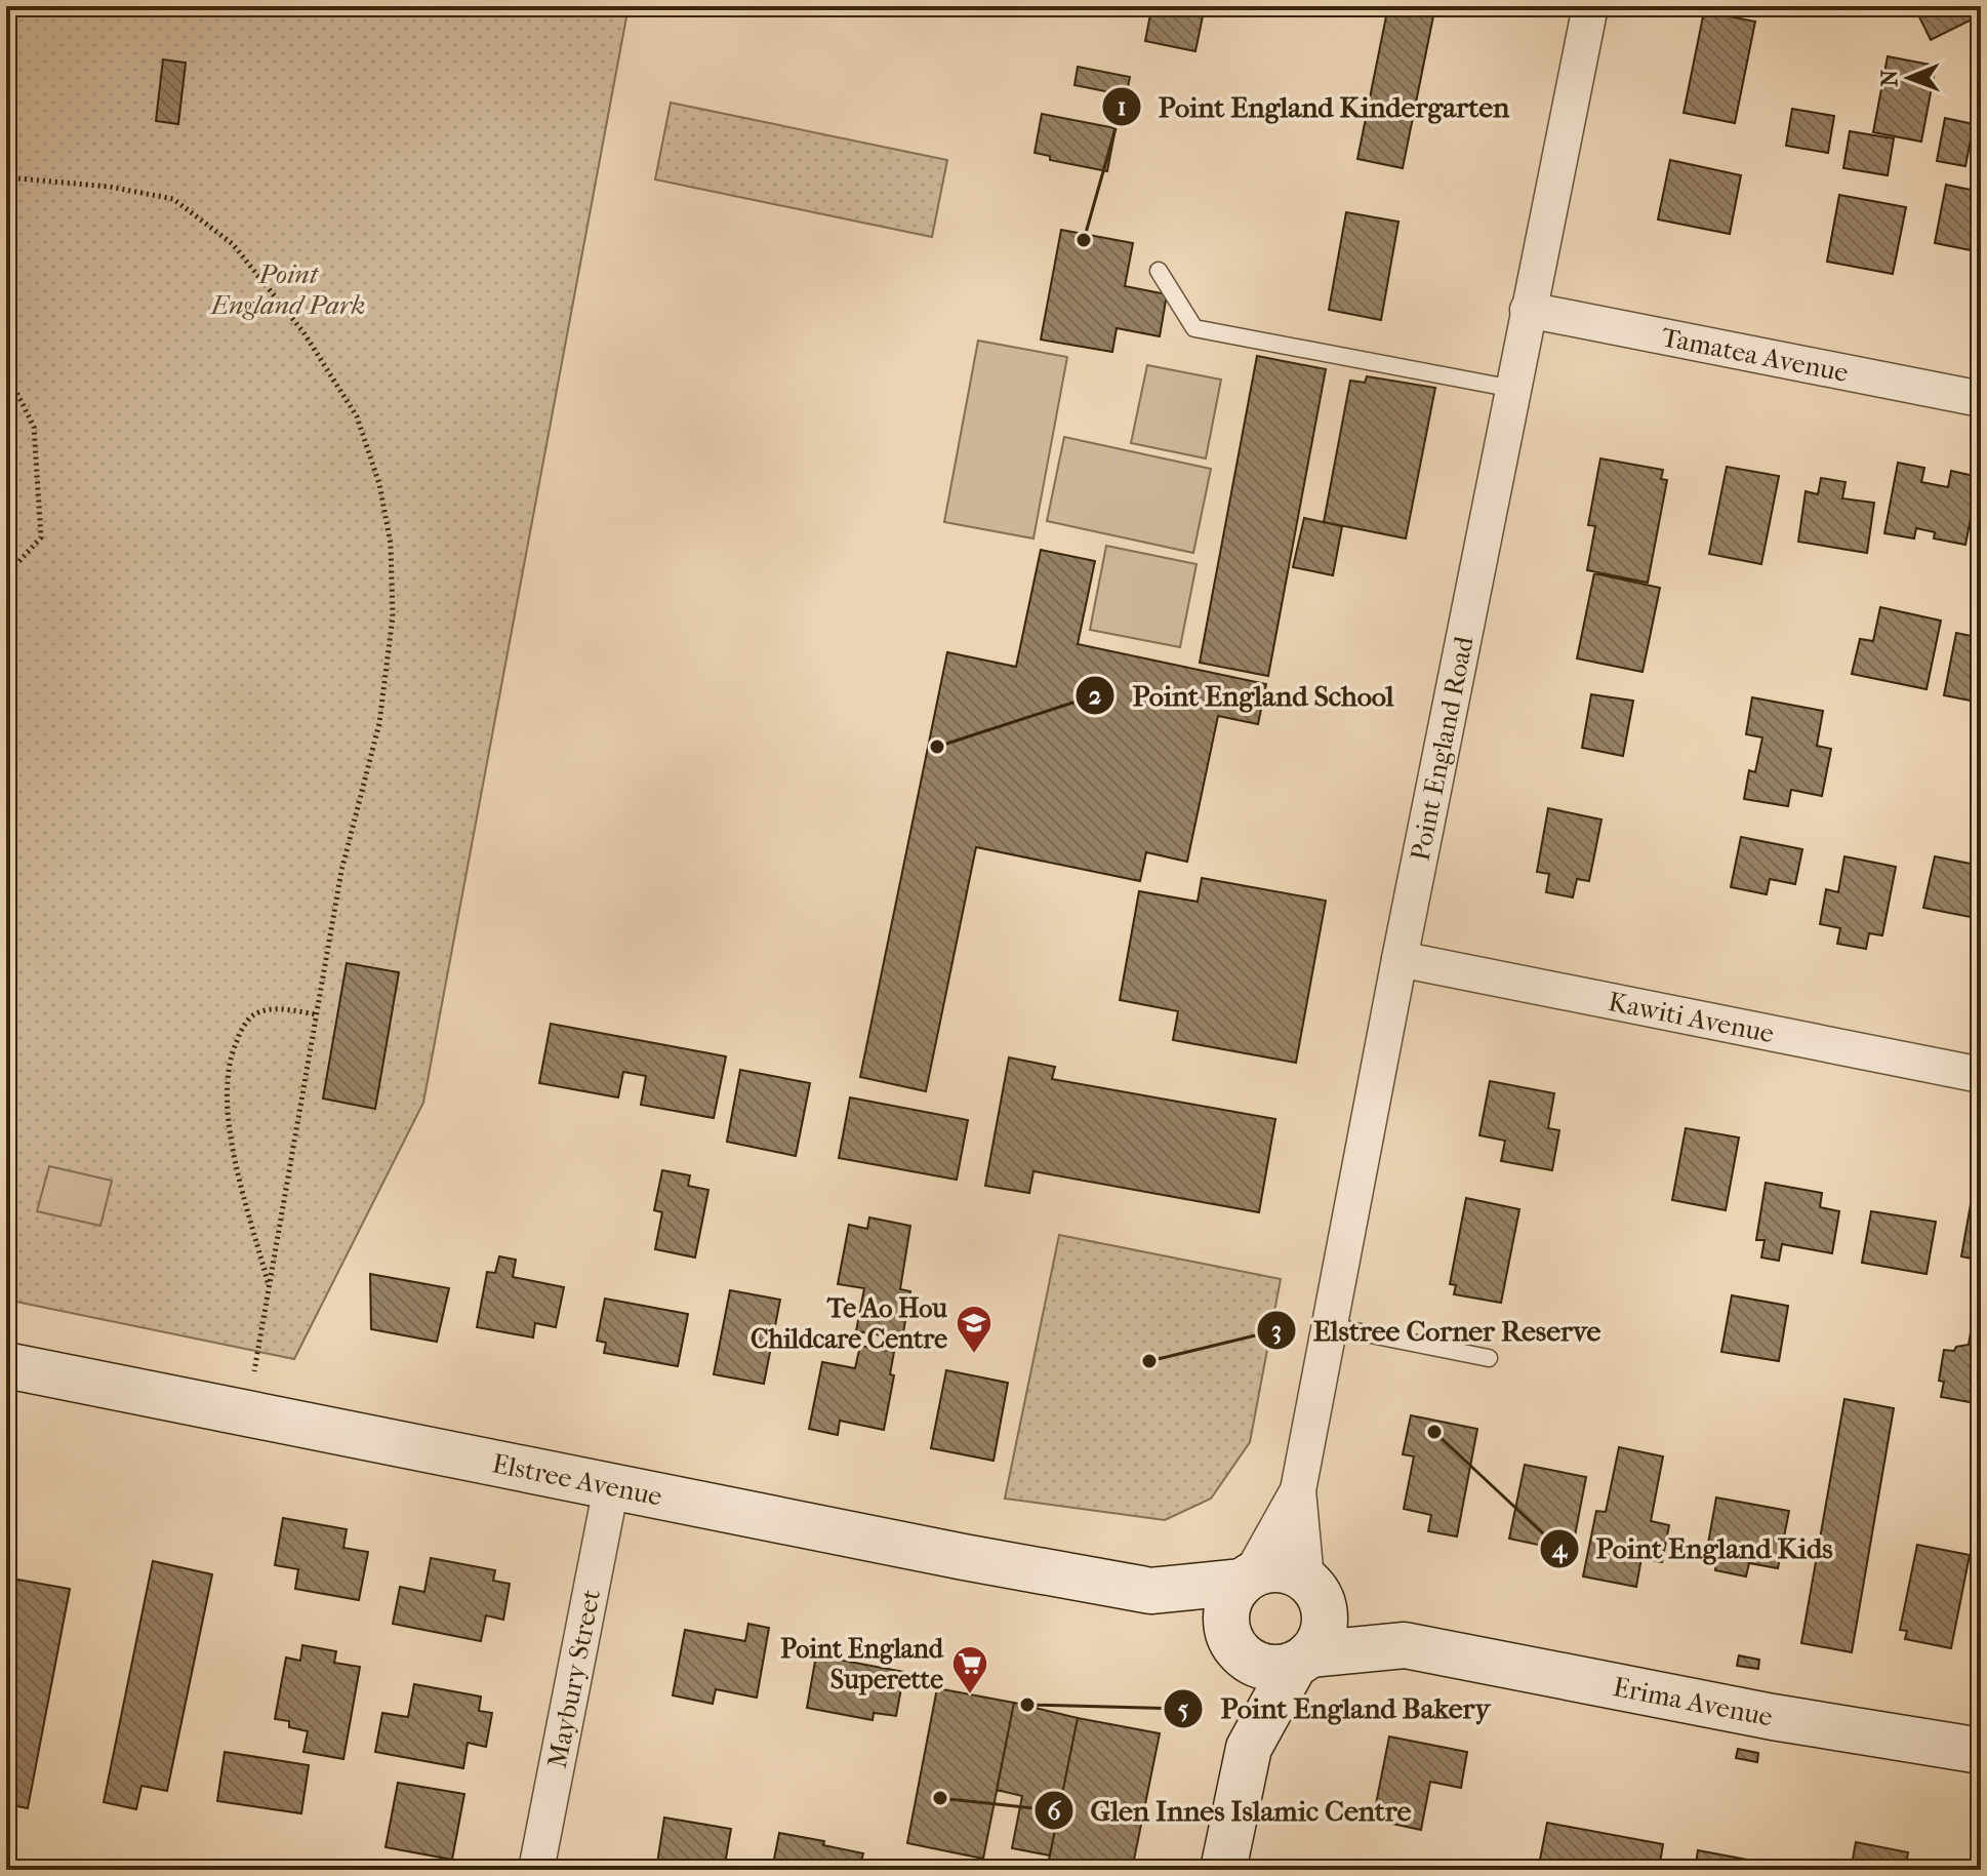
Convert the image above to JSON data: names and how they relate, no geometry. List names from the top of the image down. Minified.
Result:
{"streets":{"street":["Tamatea Avenue","Point England Road","Kawiti Avenue","Elstree Avenue","Maybury Street","Erima Avenue"]},"crossings":[["Tamatea Avenue","Point England Road"],["Point England Road","Kawiti Avenue"],["Point England Road","Erima Avenue"],["Elstree Avenue","Maybury Street"]],"parks":["Point England Park"],"places":{"other":["Point England Kindergarten","Point England School","Elstree Corner Reserve","Point England Kids","Point England Bakery","Glen Innes Islamic Centre"],"school or university":["Te Ao Hou Childcare Centre"],"supermarket":["Point England Superette"]},"north":"left"}
